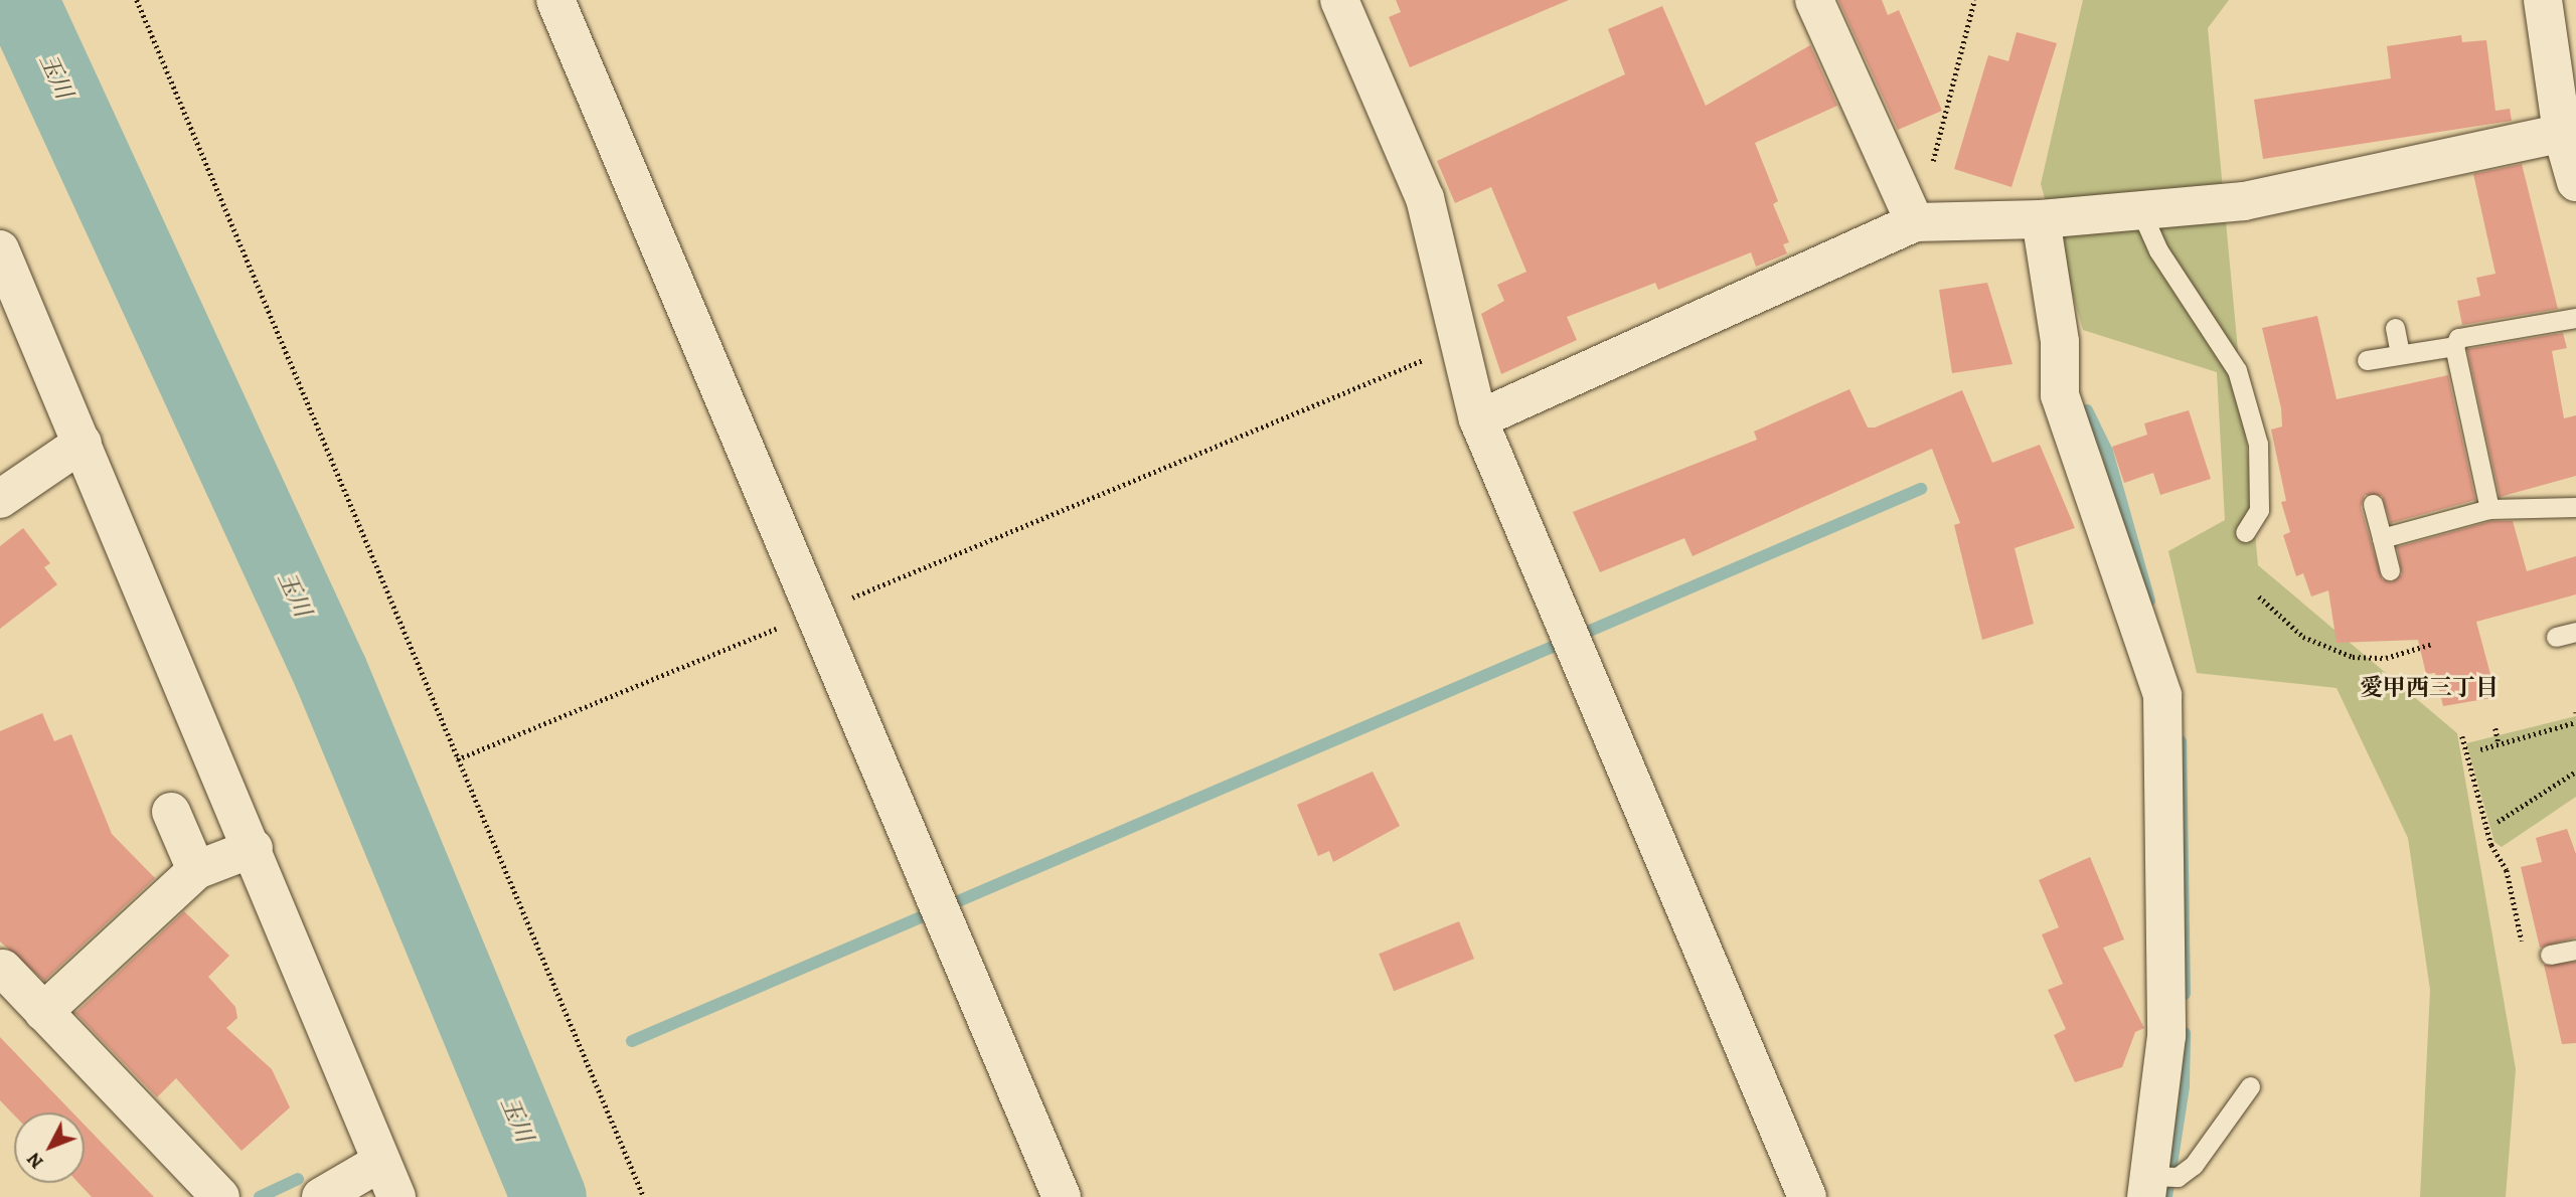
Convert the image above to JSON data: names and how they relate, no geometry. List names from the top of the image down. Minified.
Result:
{"districts":["愛甲西三丁目"],"water":["玉川"],"north":"bottom left"}
